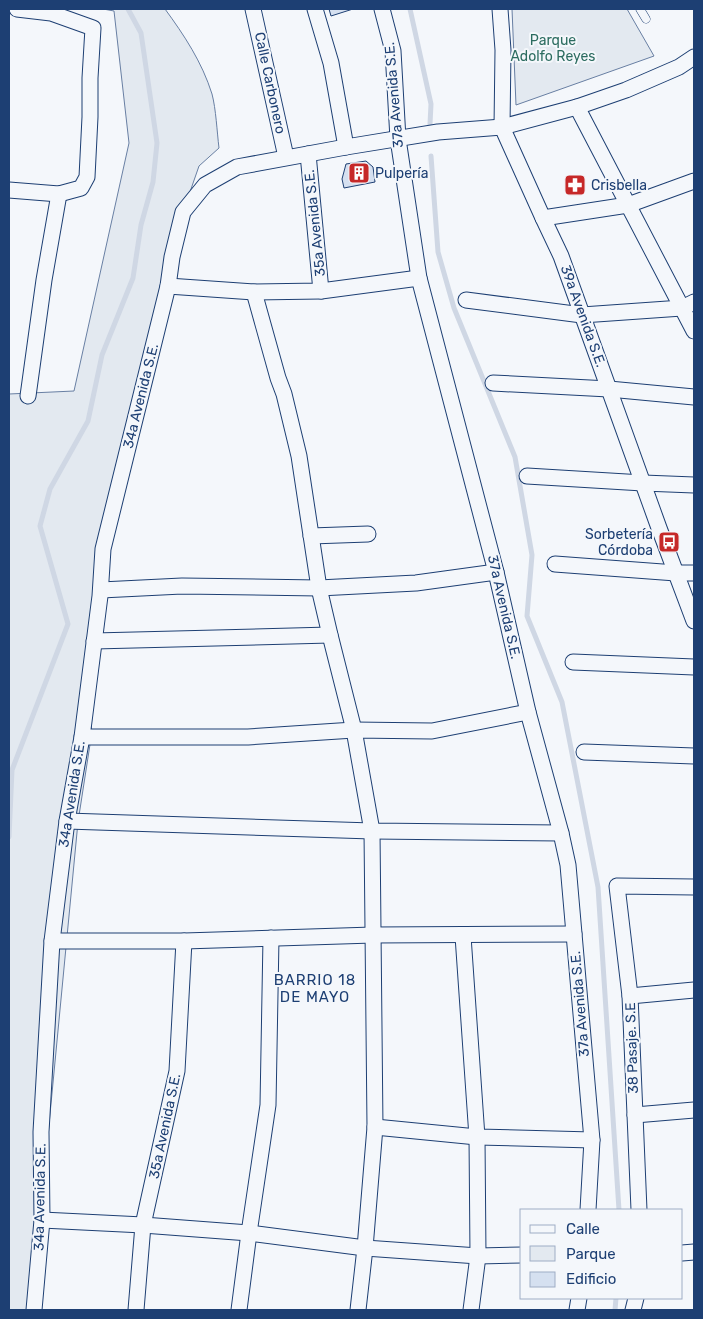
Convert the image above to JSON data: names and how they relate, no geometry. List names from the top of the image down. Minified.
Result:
{"streets":{"street":["Calle Carbonero","37a Avenida S.E.","35a Avenida S.E.","39a Avenida S.E.","34a Avenida S.E.","38 Pasaje. S.E"]},"crossings":[["Calle Carbonero","34a Avenida S.E."],["37a Avenida S.E.","34a Avenida S.E."],["35a Avenida S.E.","34a Avenida S.E."],["39a Avenida S.E.","34a Avenida S.E."]],"districts":["BARRIO 18 DE MAYO"],"parks":["Parque Adolfo Reyes"],"places":{"building":["Pulpería"],"pharmacy":["Crisbella"],"bus stop":["Sorbetería Córdoba"]},"legend":["Calle","Parque","Edificio"]}
